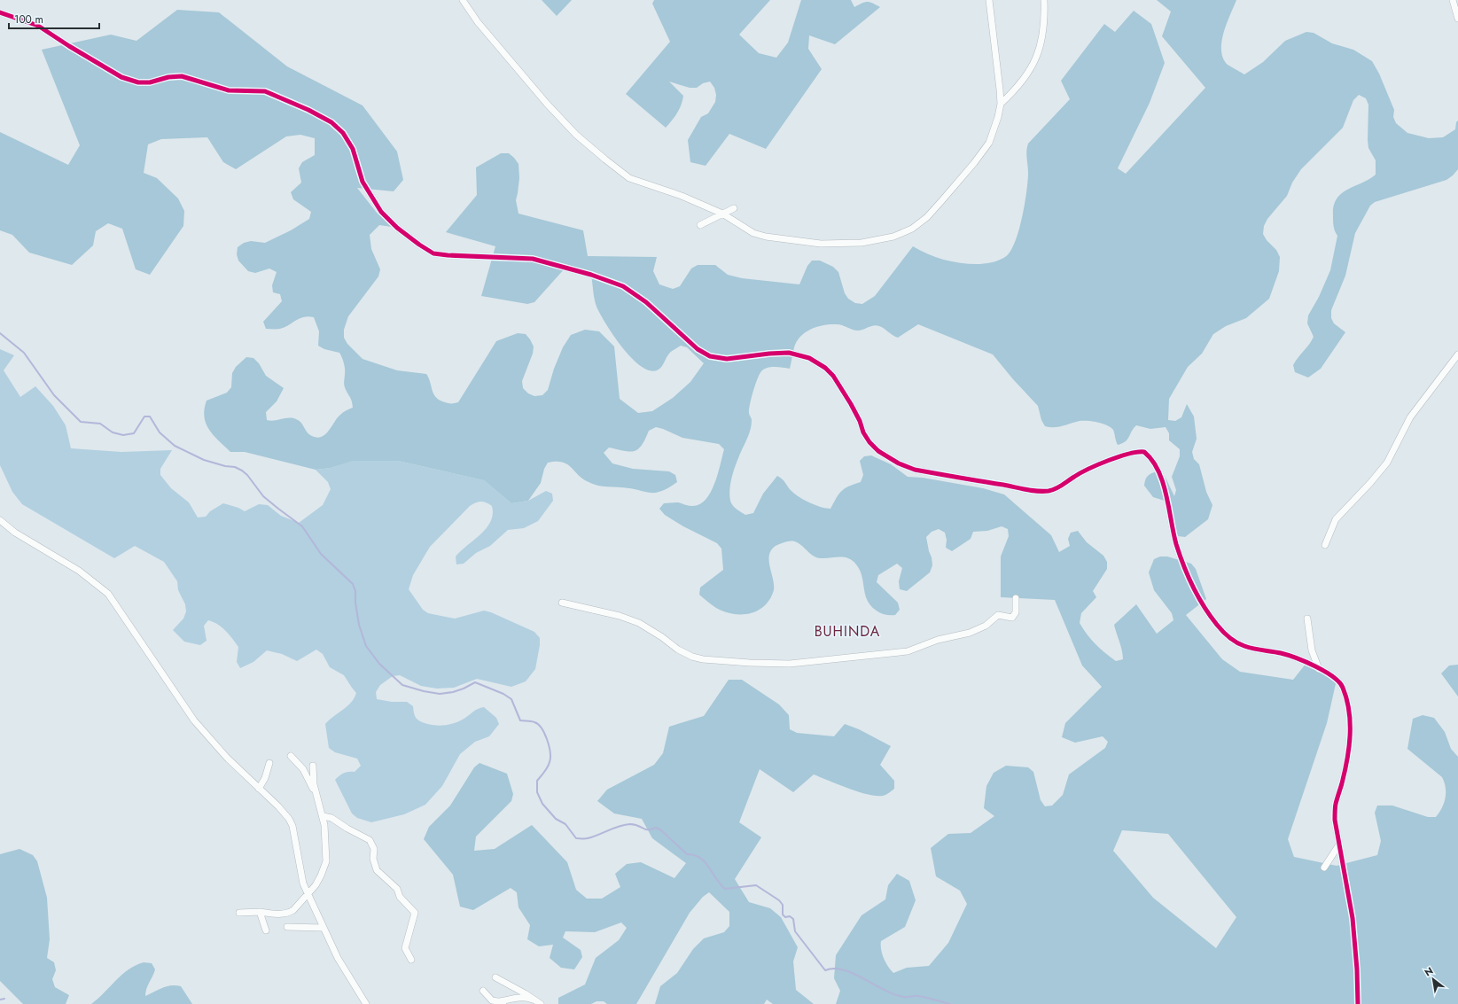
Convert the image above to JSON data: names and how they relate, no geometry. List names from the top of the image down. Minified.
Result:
{"districts":["BUHINDA"],"scale_bar":"100 m","north":"top left"}
